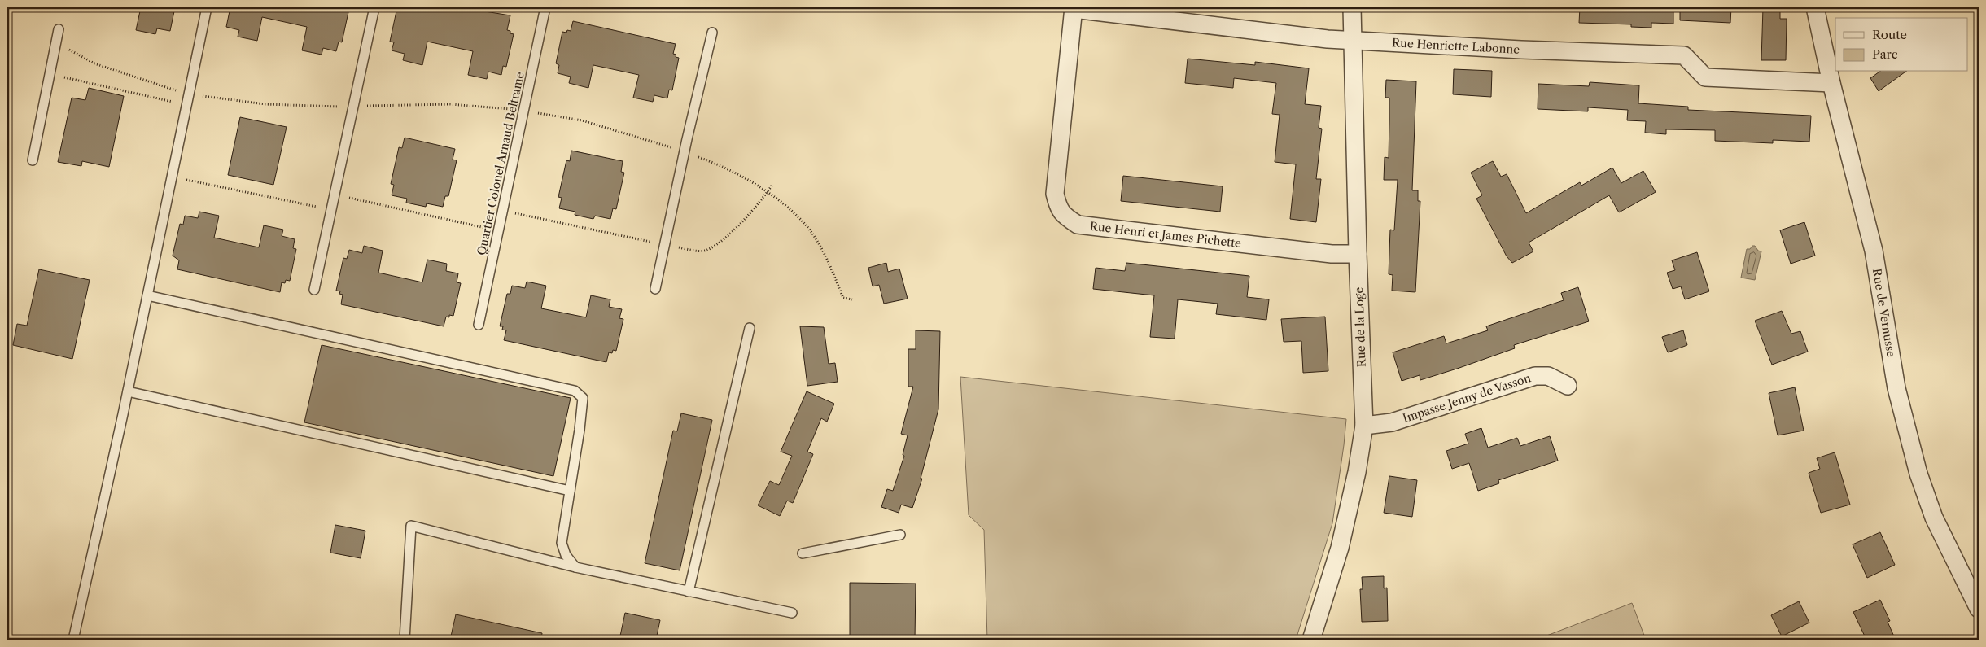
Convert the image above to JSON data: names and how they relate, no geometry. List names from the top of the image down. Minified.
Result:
{"streets":{"street":["Rue Henriette Labonne","Rue Henri et James Pichette","Rue de Vernusse","Rue de la Loge","Impasse Jenny de Vasson"],"lane":["Quartier Colonel Arnaud Beltrame"]},"crossings":[["Rue Henriette Labonne","Rue Henri et James Pichette"],["Rue Henriette Labonne","Rue de Vernusse"],["Rue Henriette Labonne","Rue de la Loge"],["Rue Henri et James Pichette","Rue de la Loge"],["Rue de la Loge","Impasse Jenny de Vasson"]],"legend":["Route","Parc"]}
